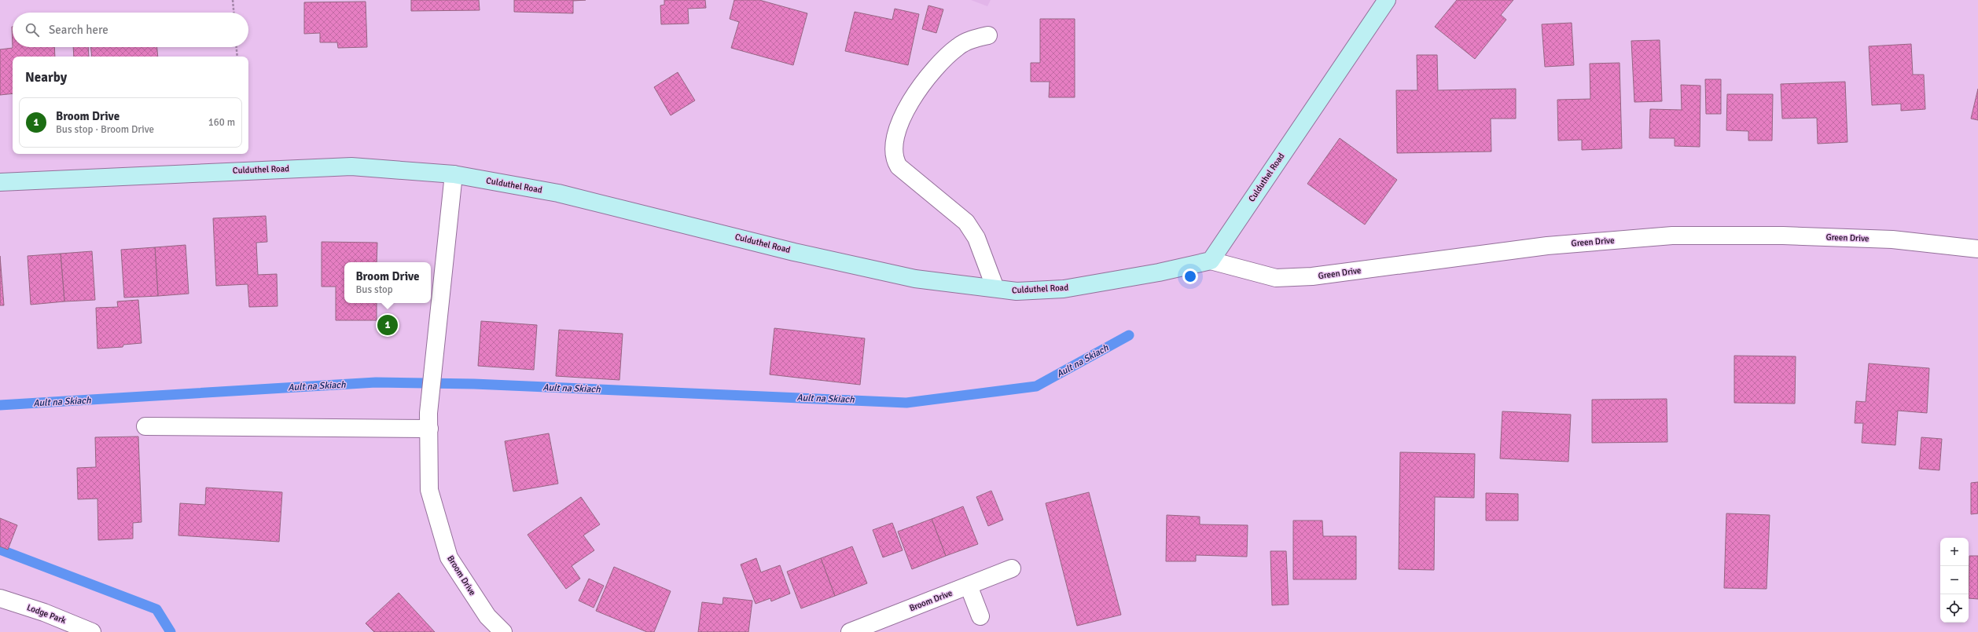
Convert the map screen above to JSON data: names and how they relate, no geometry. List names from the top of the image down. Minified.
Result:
{"streets":{"main road":["Culduthel Road"],"street":["Green Drive","Broom Drive","Lodge Park"]},"crossings":[["Culduthel Road","Green Drive"],["Culduthel Road","Broom Drive"]],"water":["Ault na Skiach"],"page":{"search":"Search here","heading":"Nearby","list":[{"mark":"1","name":"Broom Drive","note":"Bus stop · Broom Drive","value":"160 m"}],"popup":["Broom Drive","Bus stop"],"pins":"1","map_buttons":["+","−"]}}
